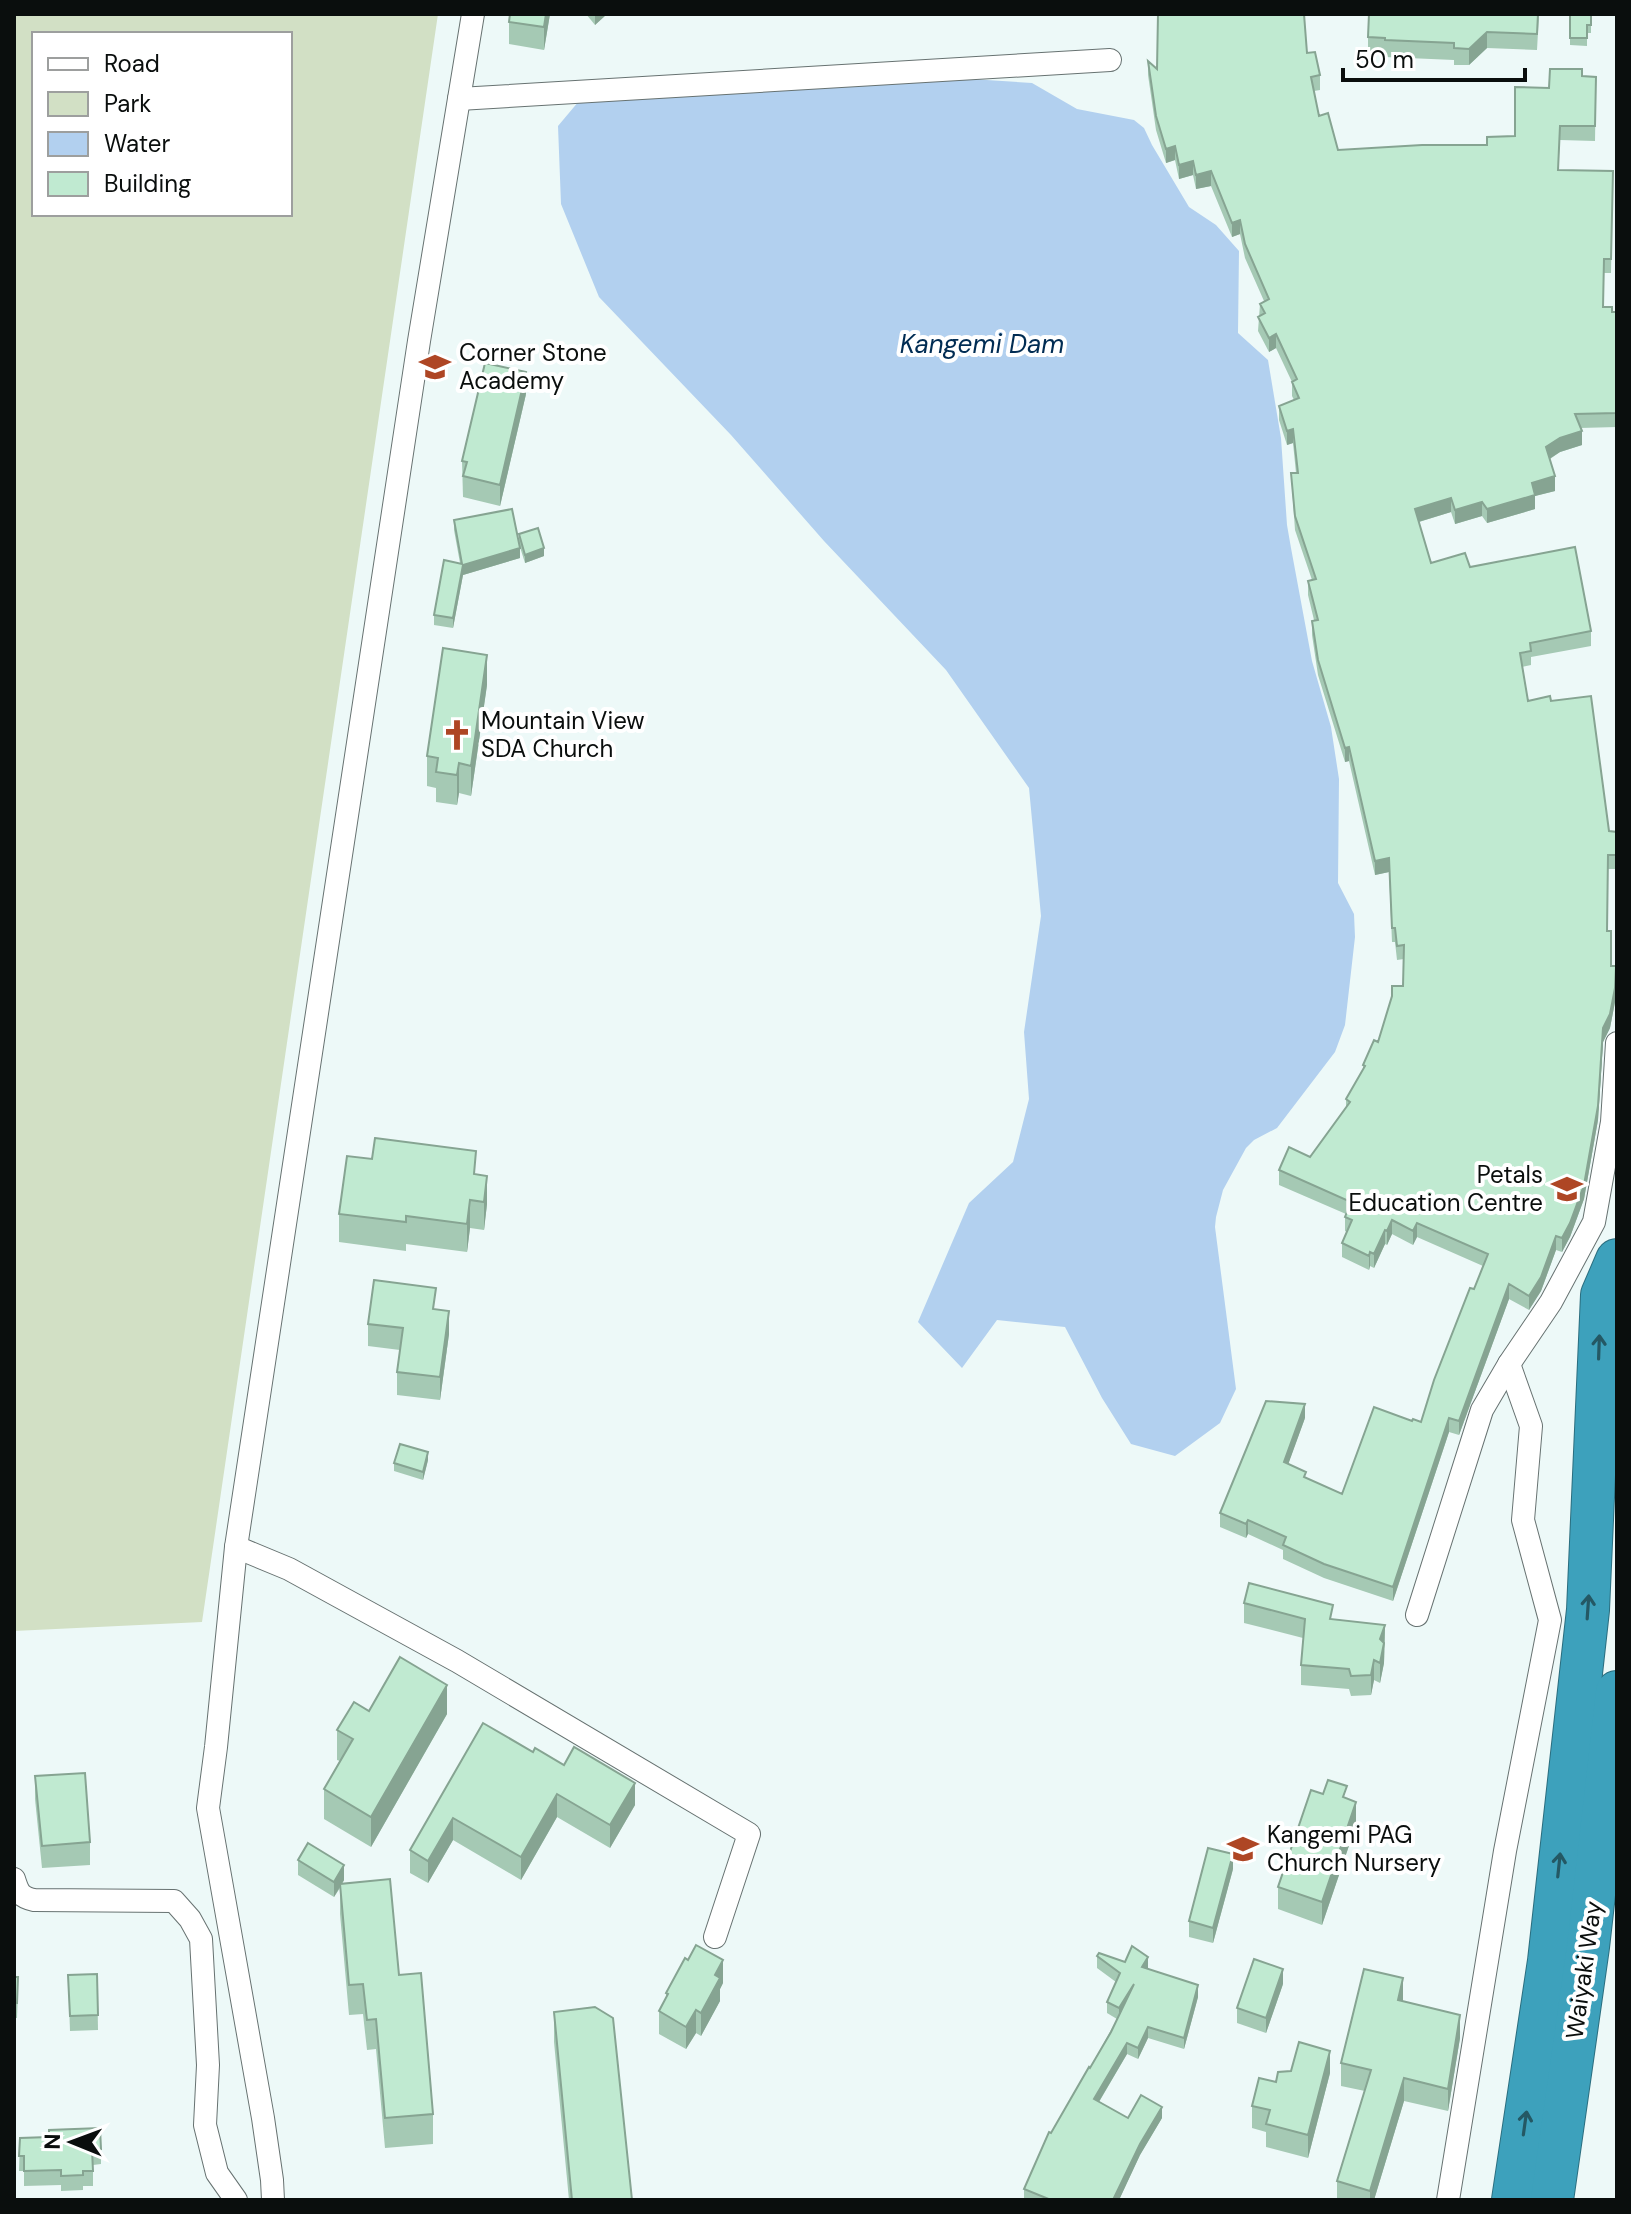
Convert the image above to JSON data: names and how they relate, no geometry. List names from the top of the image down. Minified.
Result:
{"streets":{"highway":["Waiyaki Way"]},"water":["Kangemi Dam"],"places":{"school or university":["Corner Stone Academy","Petals Education Centre","Kangemi PAG Church Nursery"],"church":["Mountain View SDA Church"]},"legend":["Road","Park","Water","Building"],"scale_bar":"50 m","north":"left"}
